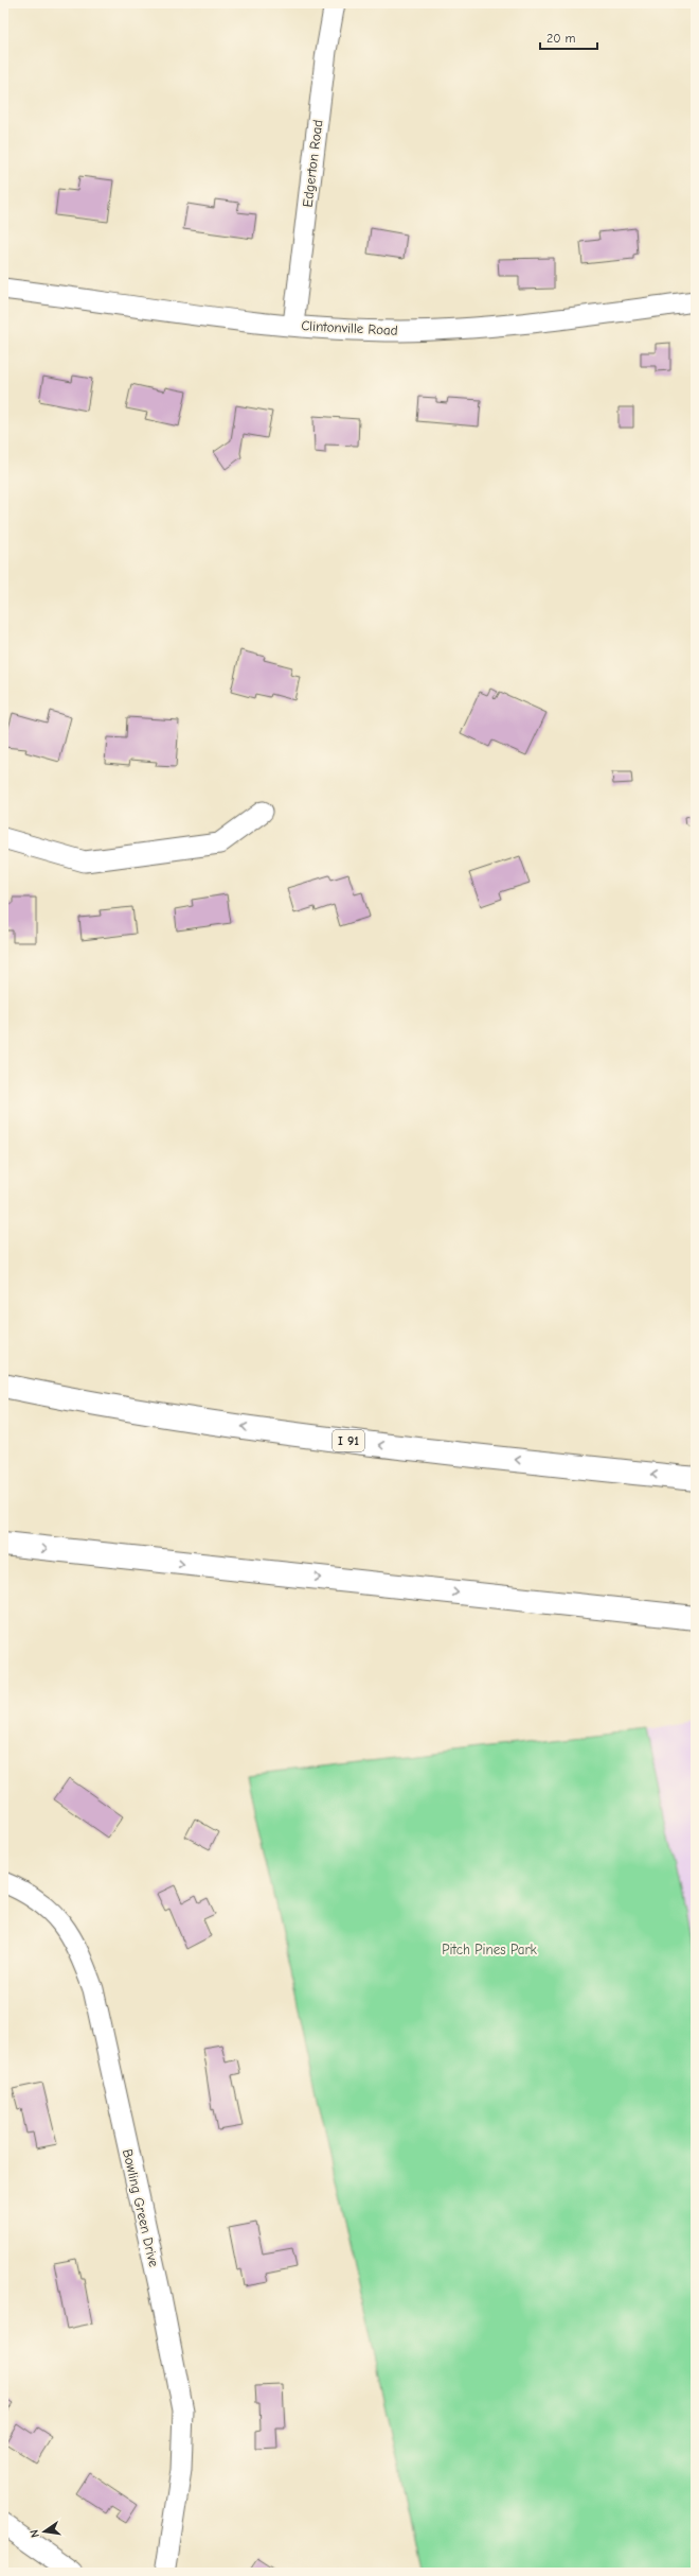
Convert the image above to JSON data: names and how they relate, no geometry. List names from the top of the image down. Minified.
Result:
{"streets":{"highway":["I 91"],"street":["Edgerton Road","Clintonville Road","Bowling Green Drive"]},"crossings":[["Edgerton Road","Clintonville Road"]],"parks":["Pitch Pines Park"],"scale_bar":"20 m","north":"left"}
